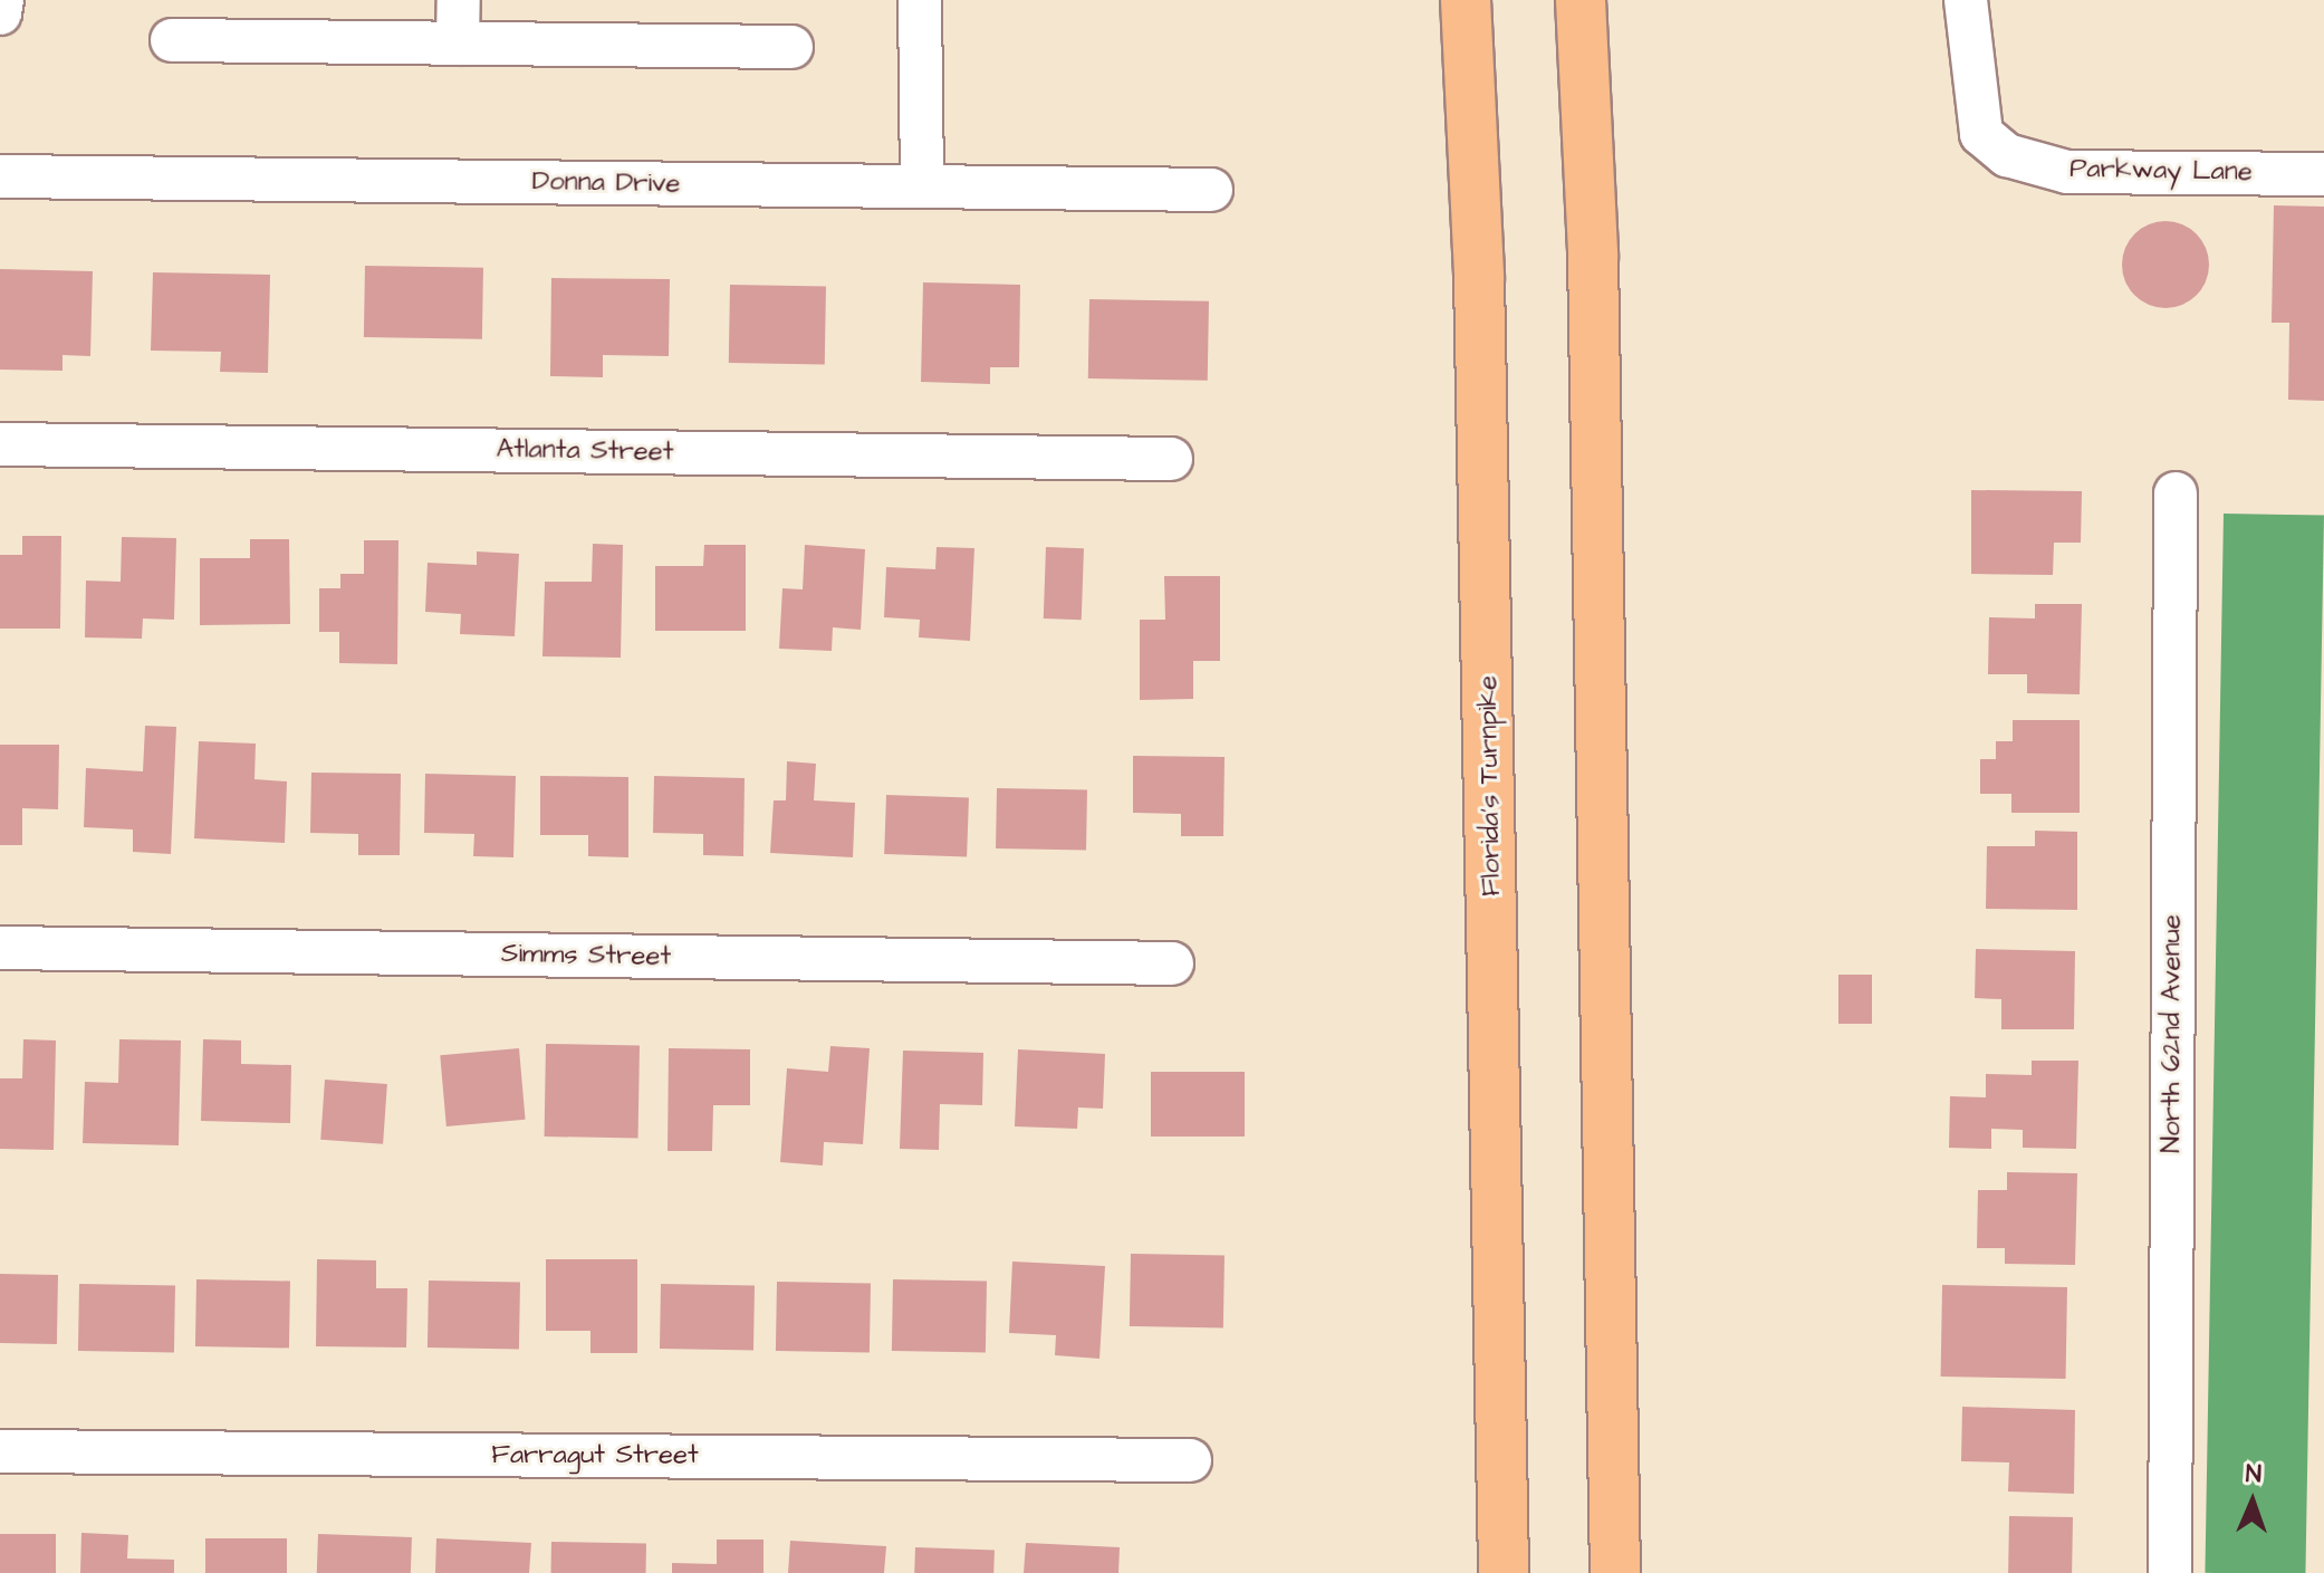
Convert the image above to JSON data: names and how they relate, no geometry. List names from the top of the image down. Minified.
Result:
{"streets":{"highway":["Florida's Turnpike"],"street":["Parkway Lane","Donna Drive","Atlanta Street","Simms Street","North 62nd Avenue","Farragut Street"]},"north":"top"}
